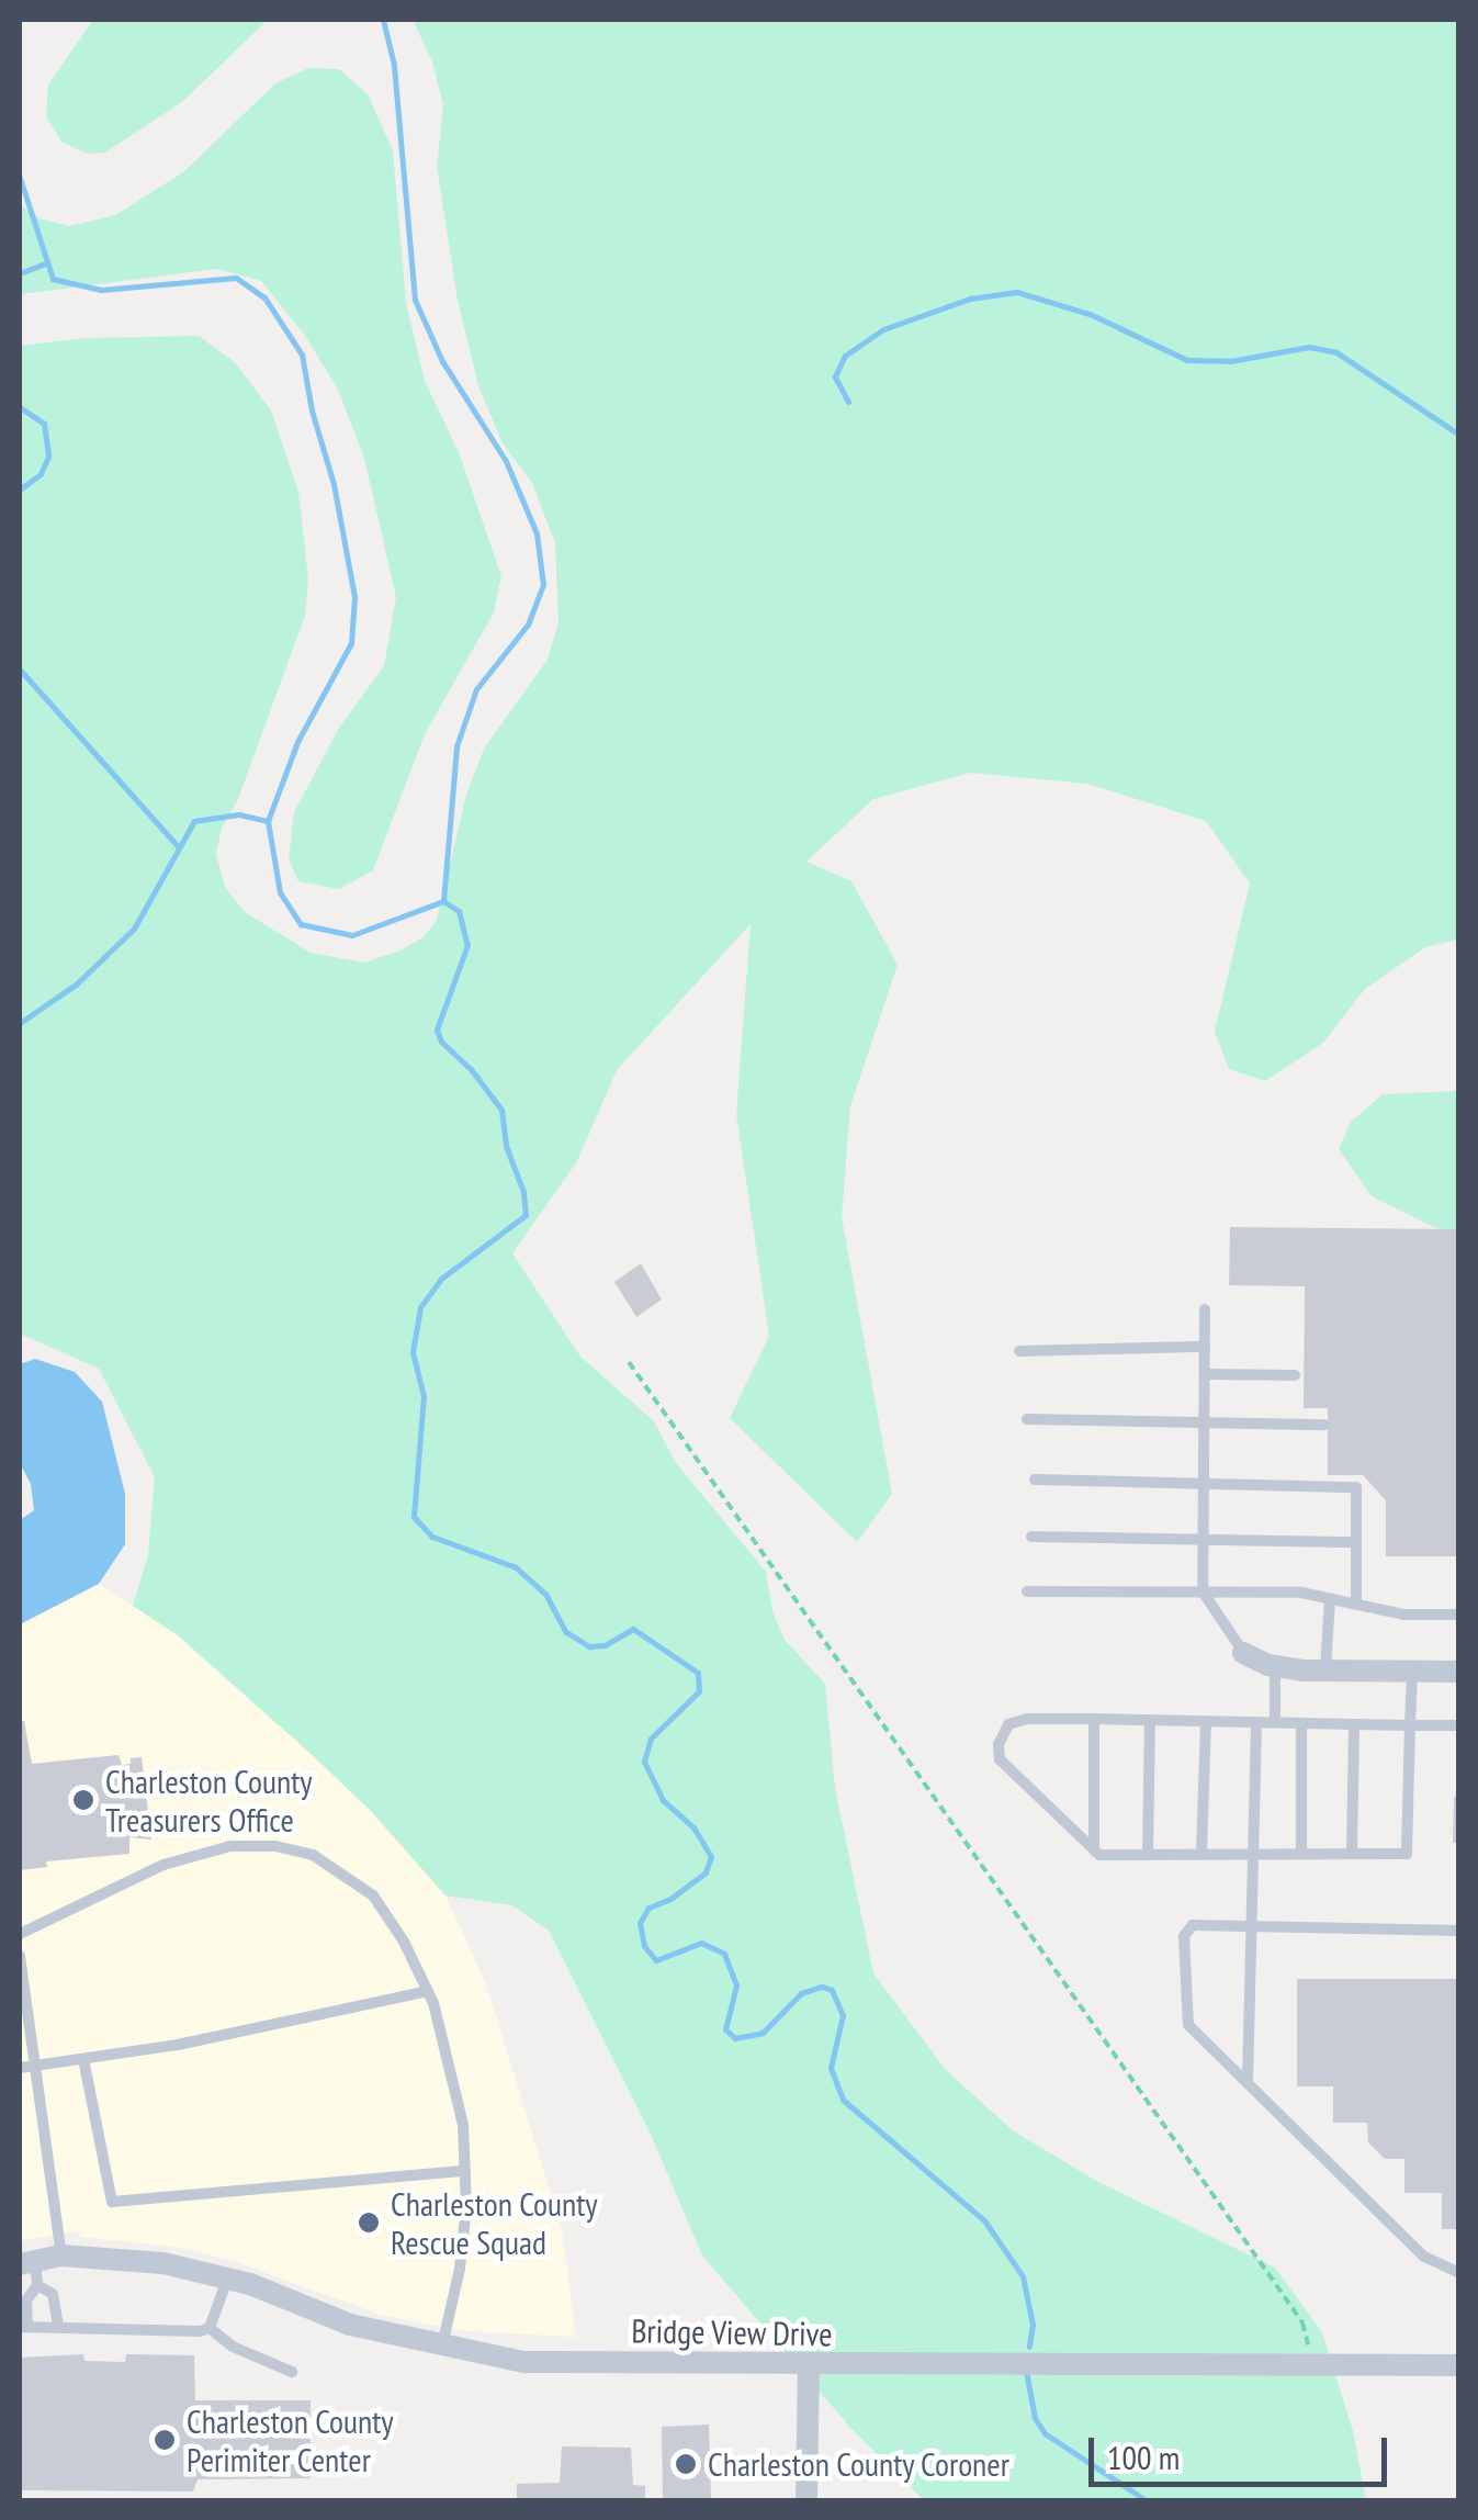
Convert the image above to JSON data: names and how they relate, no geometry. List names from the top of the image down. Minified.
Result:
{"streets":{"street":["Bridge View Drive"]},"places":["Charleston County Treasurers Office","Charleston County Rescue Squad","Charleston County Perimiter Center","Charleston County Coroner"],"scale_bar":"100 m"}
